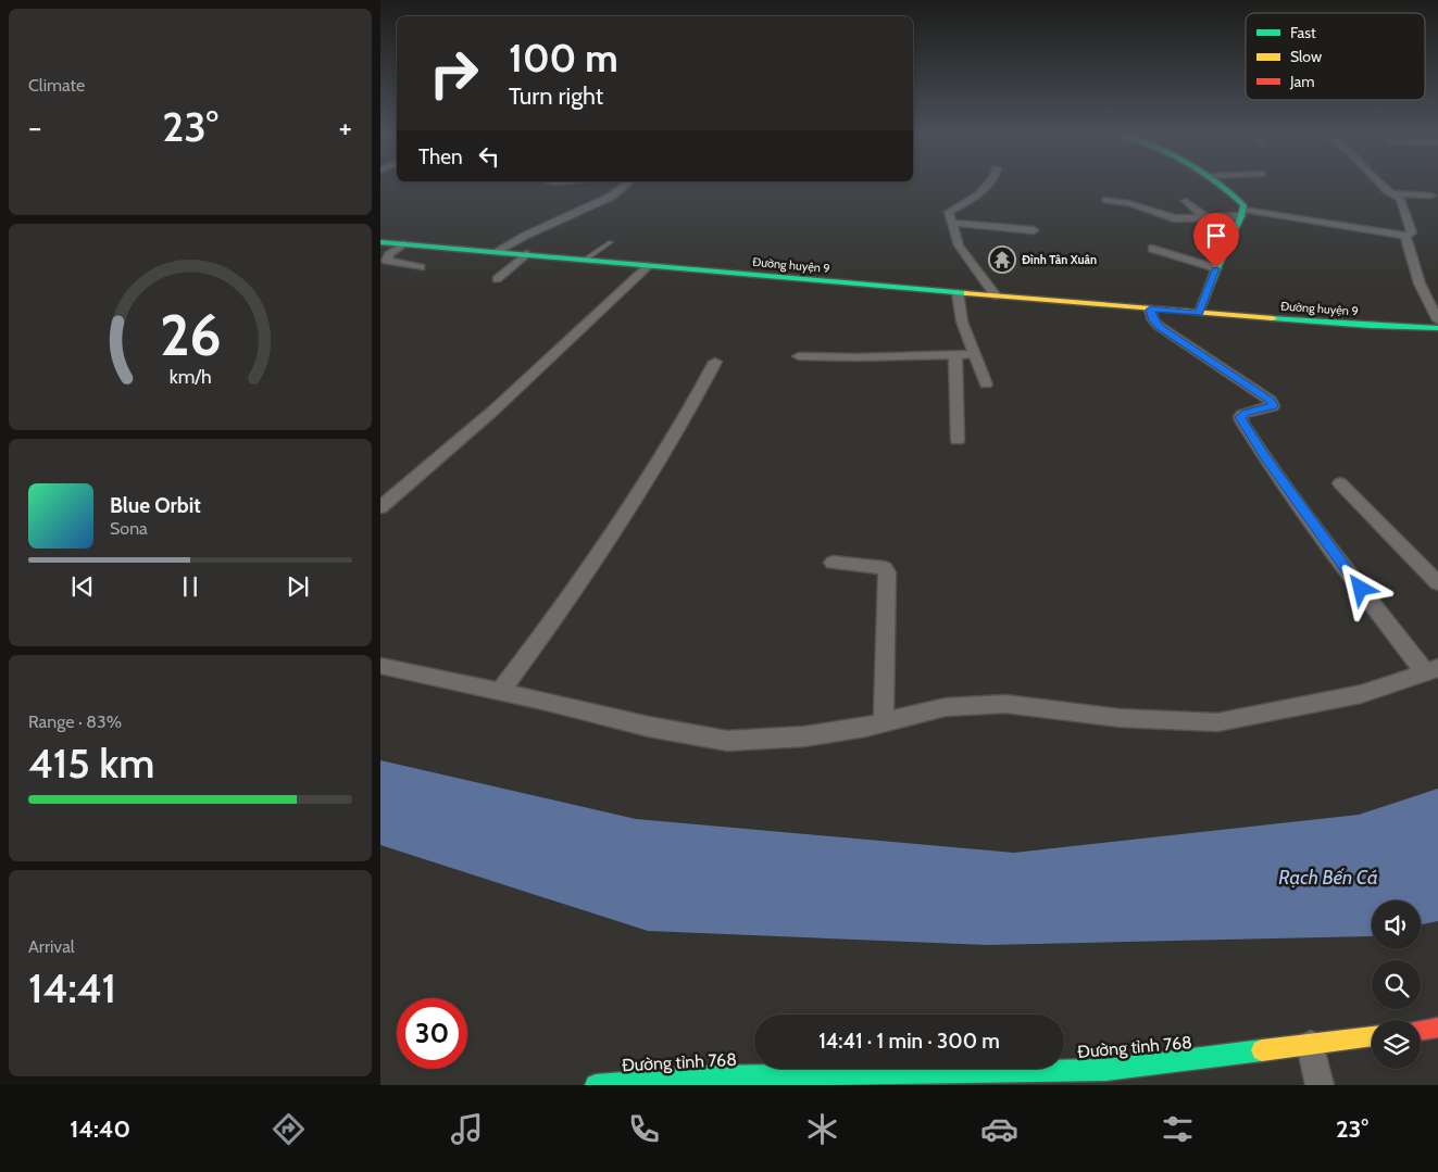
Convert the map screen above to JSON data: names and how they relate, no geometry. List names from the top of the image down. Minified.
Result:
{"streets":{"street":["Đường huyện 9","Đường tỉnh 768"]},"water":["Rạch Bến Cá"],"places":{"temple":["Đình Tân Xuân"]},"legend":["Fast","Slow","Jam"],"page":{"tile":["Climate",["Range · 83%","415 km"],["Arrival","14:41"]],"turn":["100 m","Turn right"],"heat":["−","23°","+"],"then":"Then","song":["Blue Orbit","Sona"],"limit":"30","trip":"14:41 · 1 min · 300 m","tabs":["14:40","23°"],"gauge":["26","km/h"]}}
